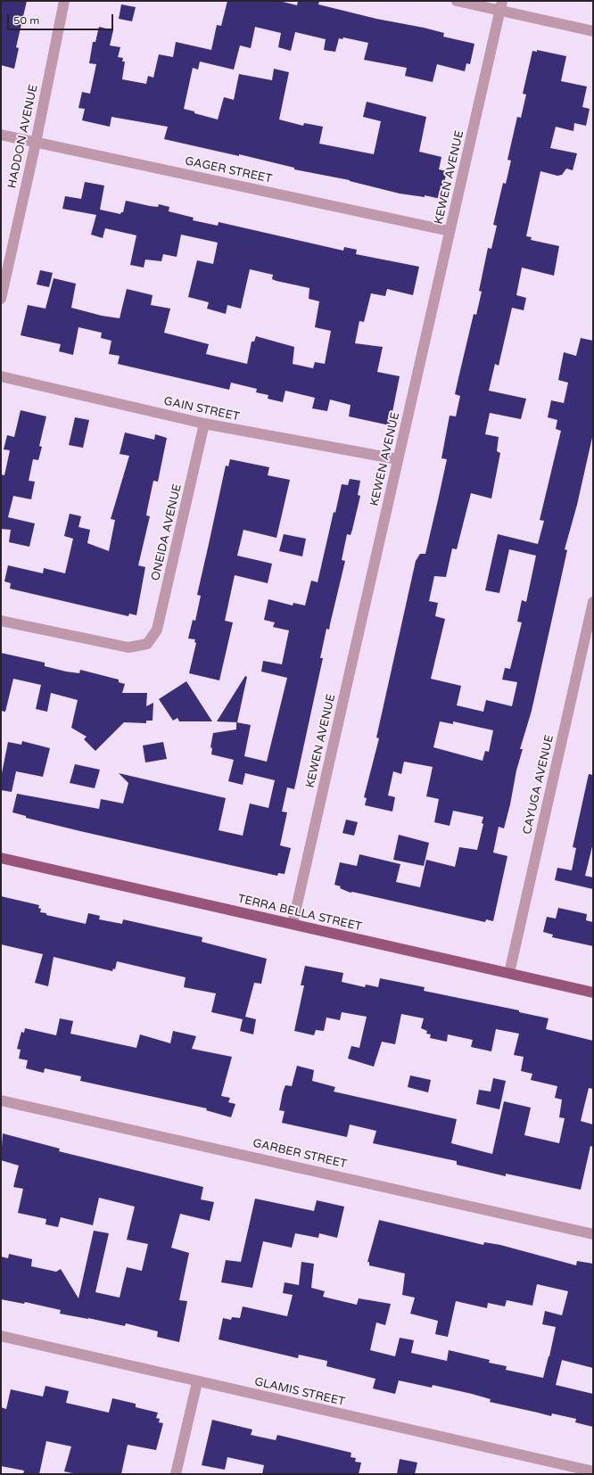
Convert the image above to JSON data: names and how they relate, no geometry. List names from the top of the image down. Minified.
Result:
{"streets":{"main road":["TERRA BELLA STREET"],"street":["HADDON AVENUE","GAGER STREET","KEWEN AVENUE","GAIN STREET","ONEIDA AVENUE","CAYUGA AVENUE","GARBER STREET","GLAMIS STREET"]},"crossings":[["HADDON AVENUE","GAGER STREET"],["GAGER STREET","KEWEN AVENUE"],["KEWEN AVENUE","GAIN STREET"],["KEWEN AVENUE","TERRA BELLA STREET"],["GAIN STREET","ONEIDA AVENUE"],["CAYUGA AVENUE","TERRA BELLA STREET"]],"scale_bar":"50 m"}
